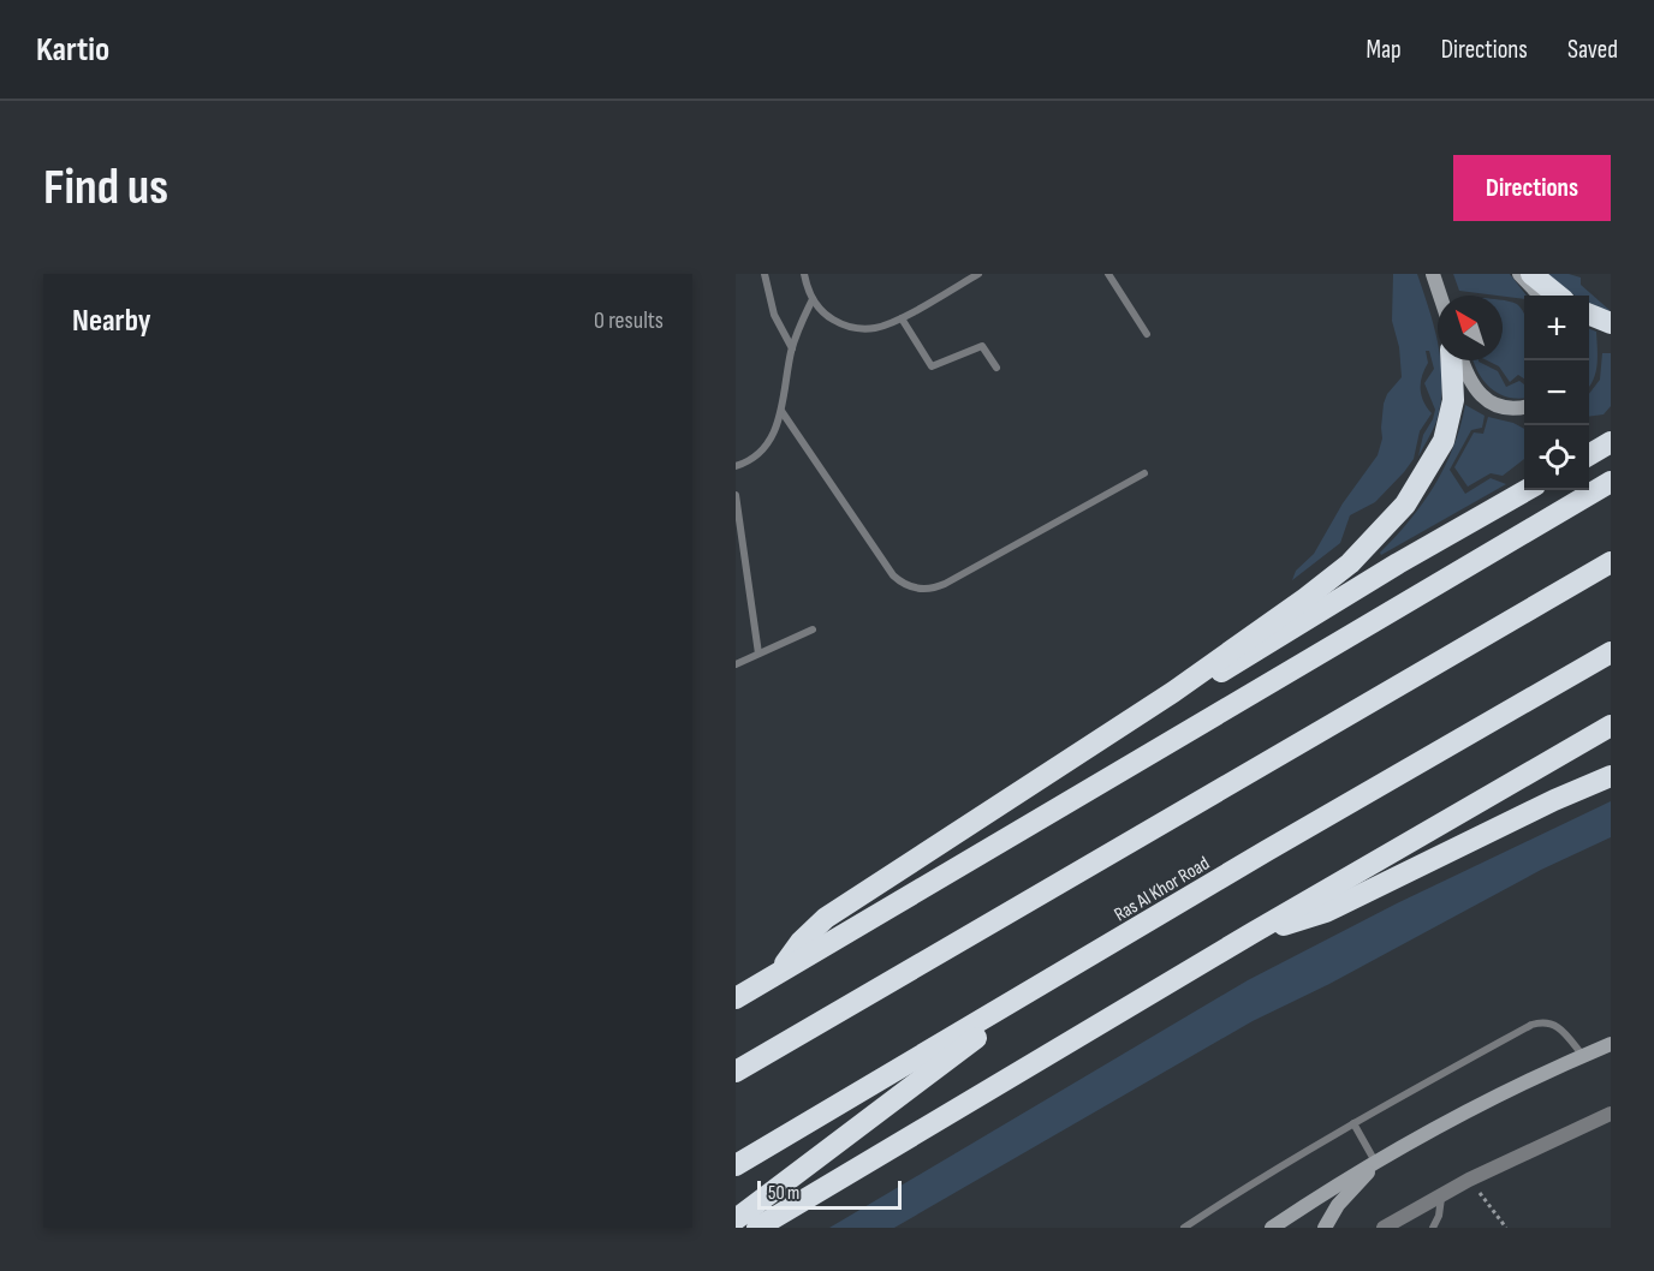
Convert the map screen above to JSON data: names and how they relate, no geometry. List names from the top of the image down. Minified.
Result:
{"streets":{"highway":["Ras Al Khor Road"]},"scale_bar":"50 m","north":"top left","page":{"header":"Kartio","nav":["Map","Directions","Saved"],"buttons":"Directions","title":"Find us","heading":["Nearby","0 results"],"map_buttons":["+","−"],"scale":"50 m"}}
